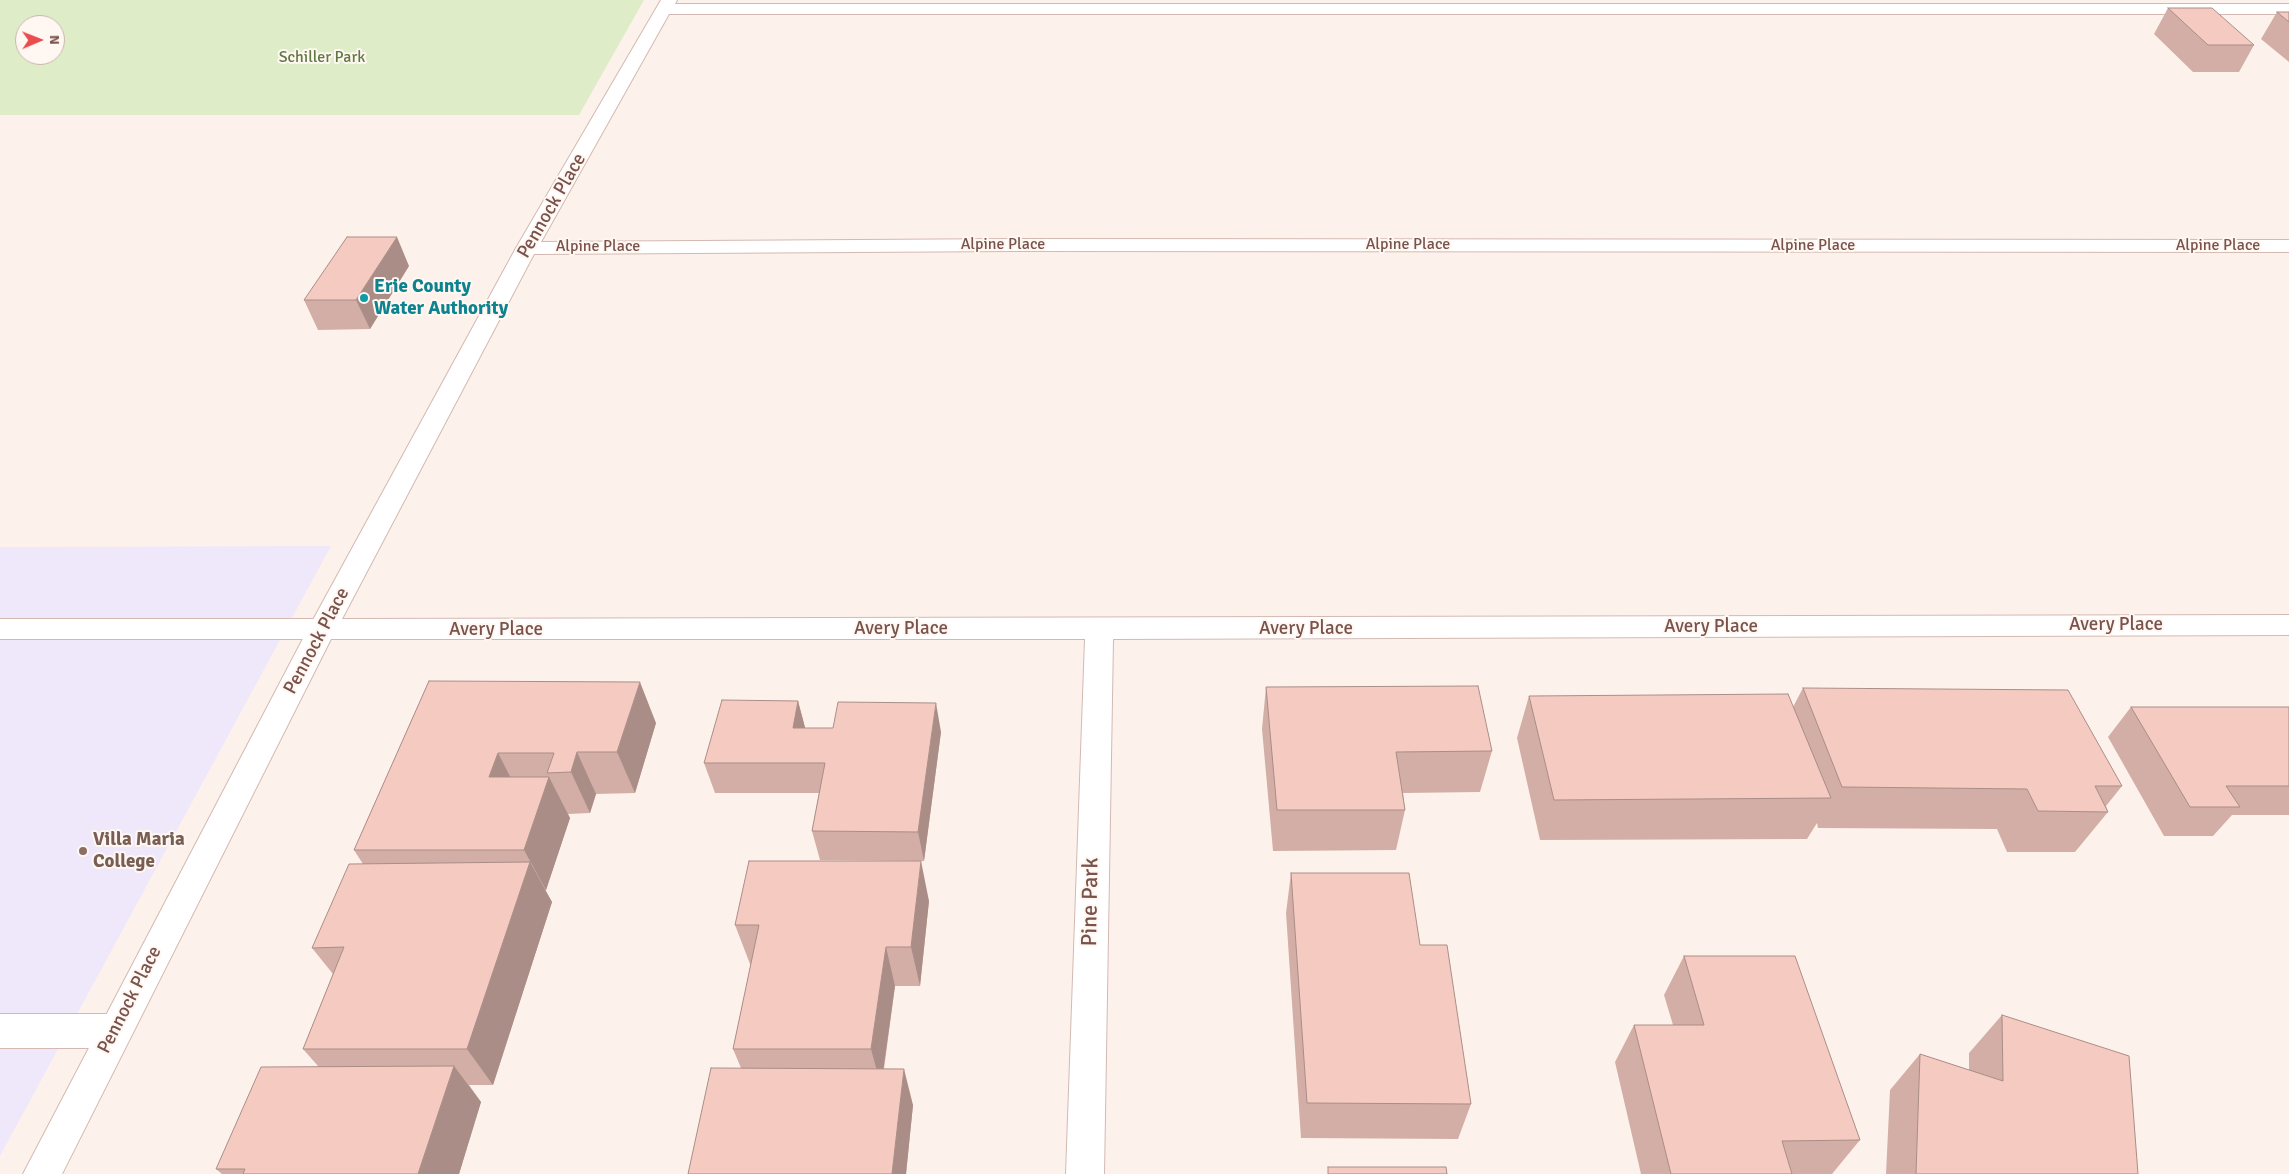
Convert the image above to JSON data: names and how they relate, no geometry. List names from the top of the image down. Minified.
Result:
{"streets":{"street":["Pennock Place","Alpine Place","Avery Place","Pine Park"]},"crossings":[["Pennock Place","Alpine Place"],["Pennock Place","Avery Place"],["Avery Place","Pine Park"]],"parks":["Schiller Park"],"places":["Erie County Water Authority","Villa Maria College"],"north":"right"}
